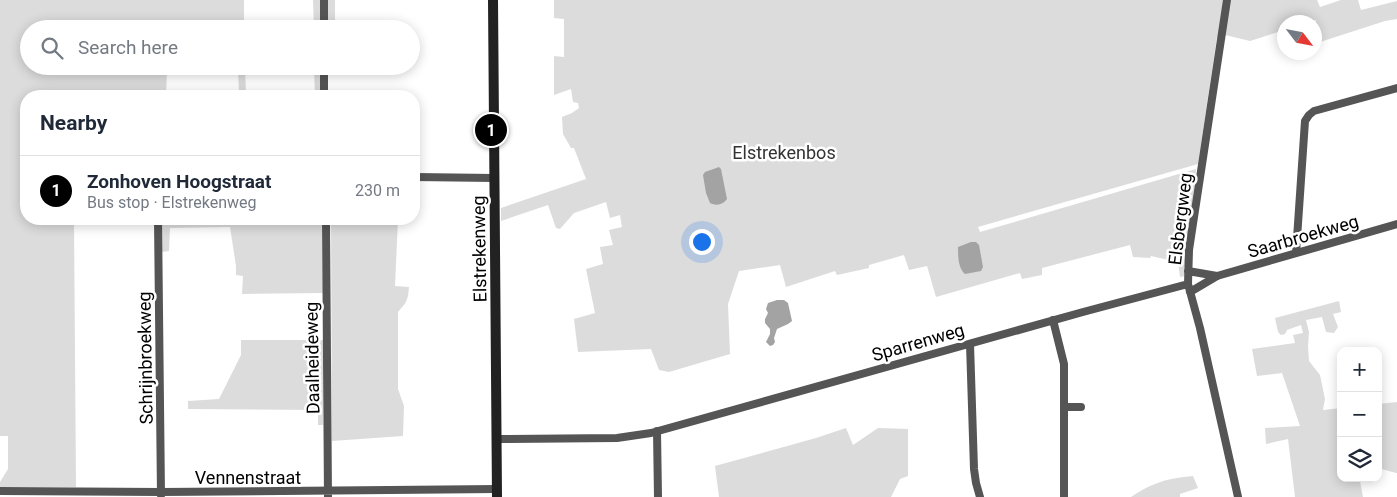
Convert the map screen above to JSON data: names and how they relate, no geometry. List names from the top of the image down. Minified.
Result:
{"streets":{"street":["Elsbergweg","Saarbroekweg","Elstrekenweg","Sparrenweg","Schrijnbroekweg","Daalheideweg","Vennenstraat"]},"crossings":[["Elsbergweg","Saarbroekweg"],["Elsbergweg","Sparrenweg"],["Saarbroekweg","Sparrenweg"],["Elstrekenweg","Sparrenweg"],["Elstrekenweg","Vennenstraat"],["Schrijnbroekweg","Vennenstraat"],["Daalheideweg","Vennenstraat"]],"parks":["Elstrekenbos"],"north":"bottom right","page":{"search":"Search here","heading":"Nearby","pins":"1","list":[{"mark":"1","name":"Zonhoven Hoogstraat","note":"Bus stop · Elstrekenweg","value":"230 m"}],"map_buttons":["+","−"]}}
